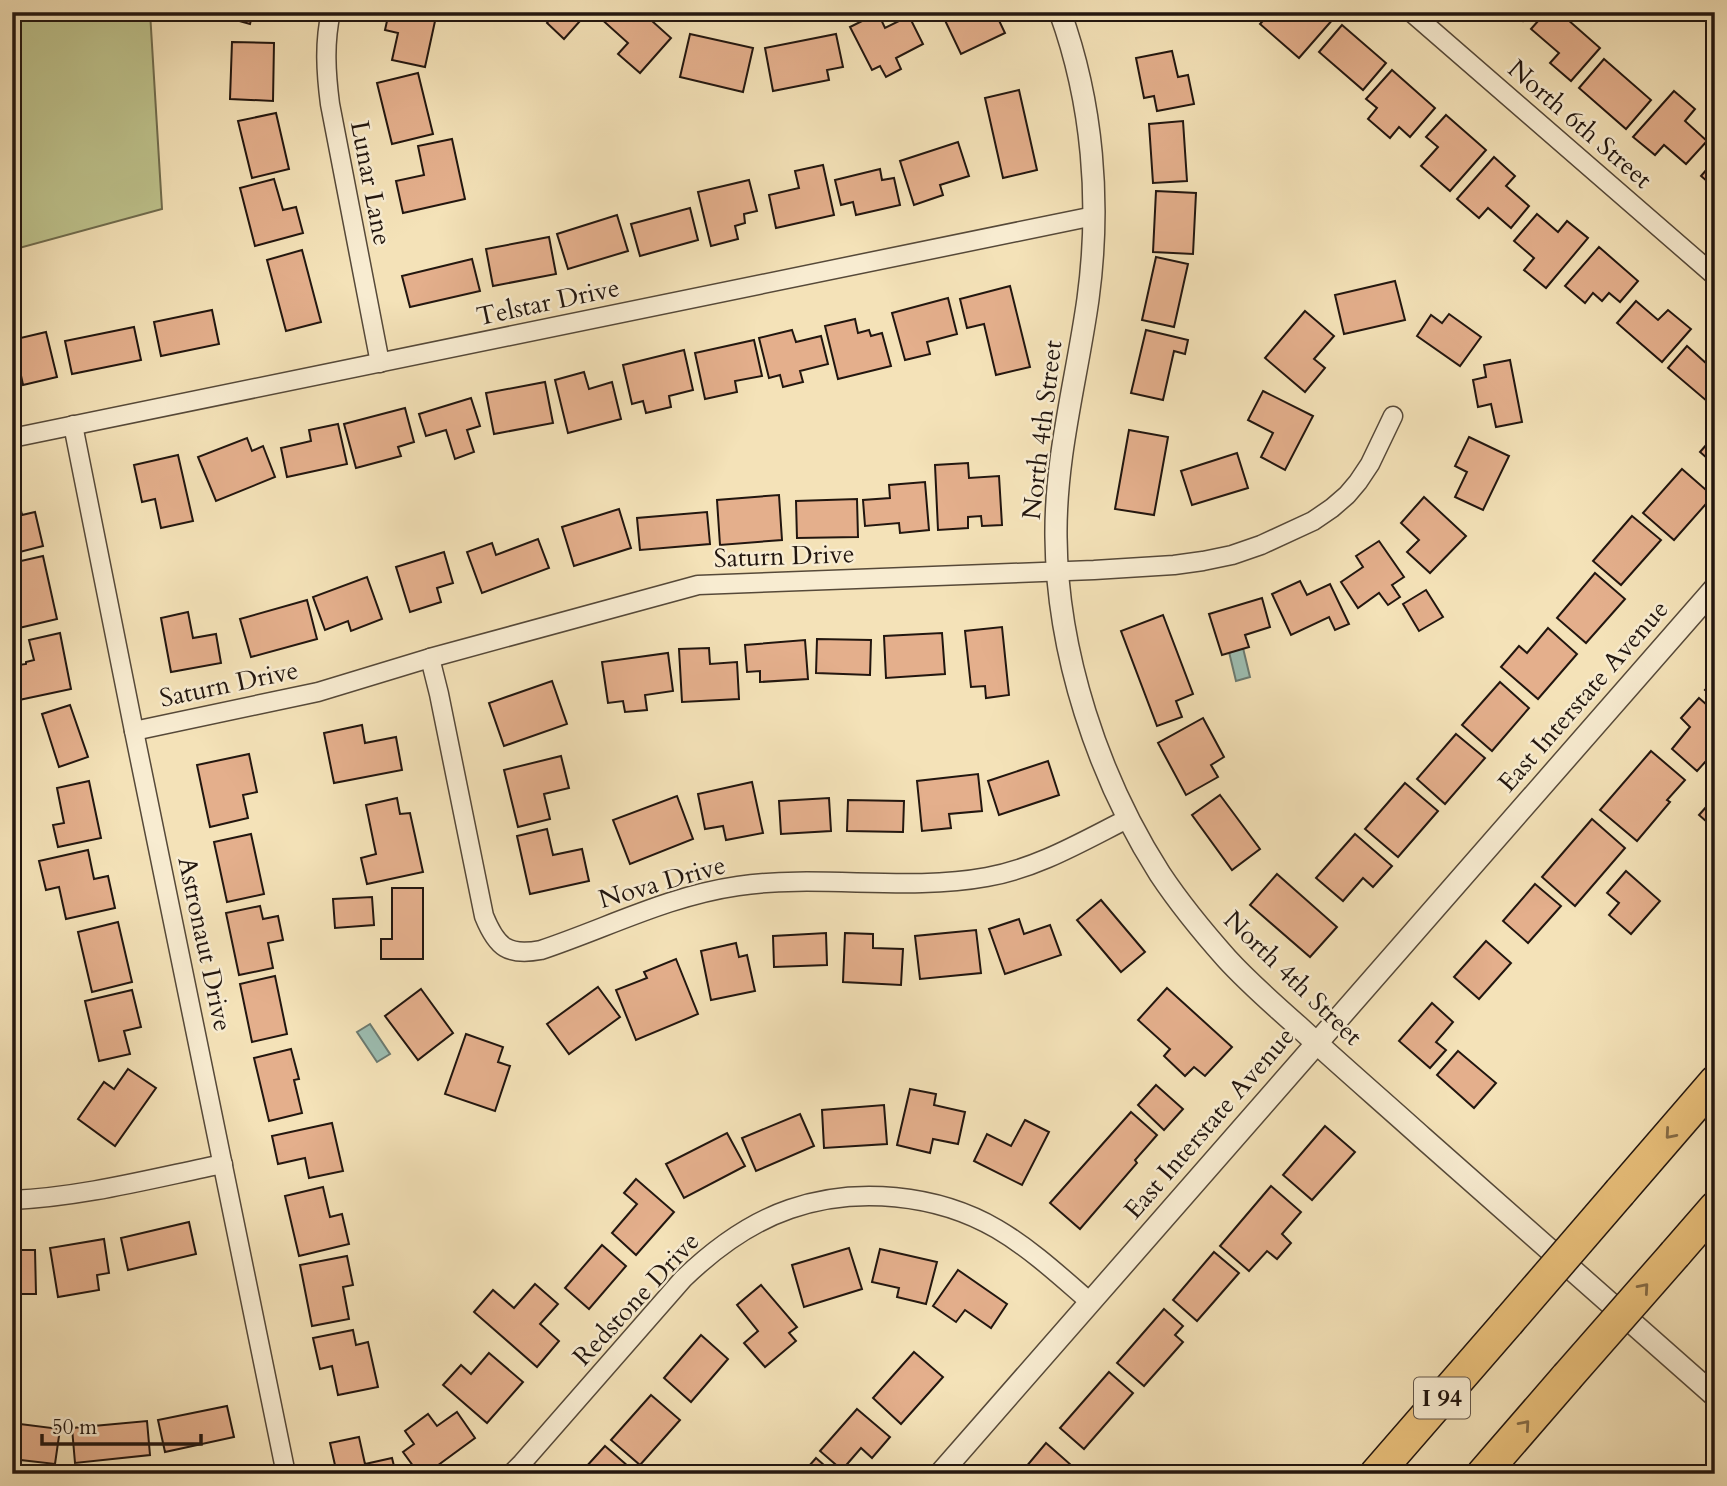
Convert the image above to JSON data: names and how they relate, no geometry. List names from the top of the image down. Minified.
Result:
{"streets":{"highway":["I 94"],"street":["North 6th Street","Lunar Lane","Telstar Drive","North 4th Street","Saturn Drive","East Interstate Avenue","Nova Drive","Astronaut Drive","Redstone Drive"]},"crossings":[["Lunar Lane","Telstar Drive"],["Telstar Drive","North 4th Street"],["Telstar Drive","Astronaut Drive"],["North 4th Street","Saturn Drive"],["North 4th Street","East Interstate Avenue"],["North 4th Street","Nova Drive"],["Saturn Drive","Nova Drive"],["Saturn Drive","Astronaut Drive"],["East Interstate Avenue","Redstone Drive"]],"scale_bar":"50 m"}
